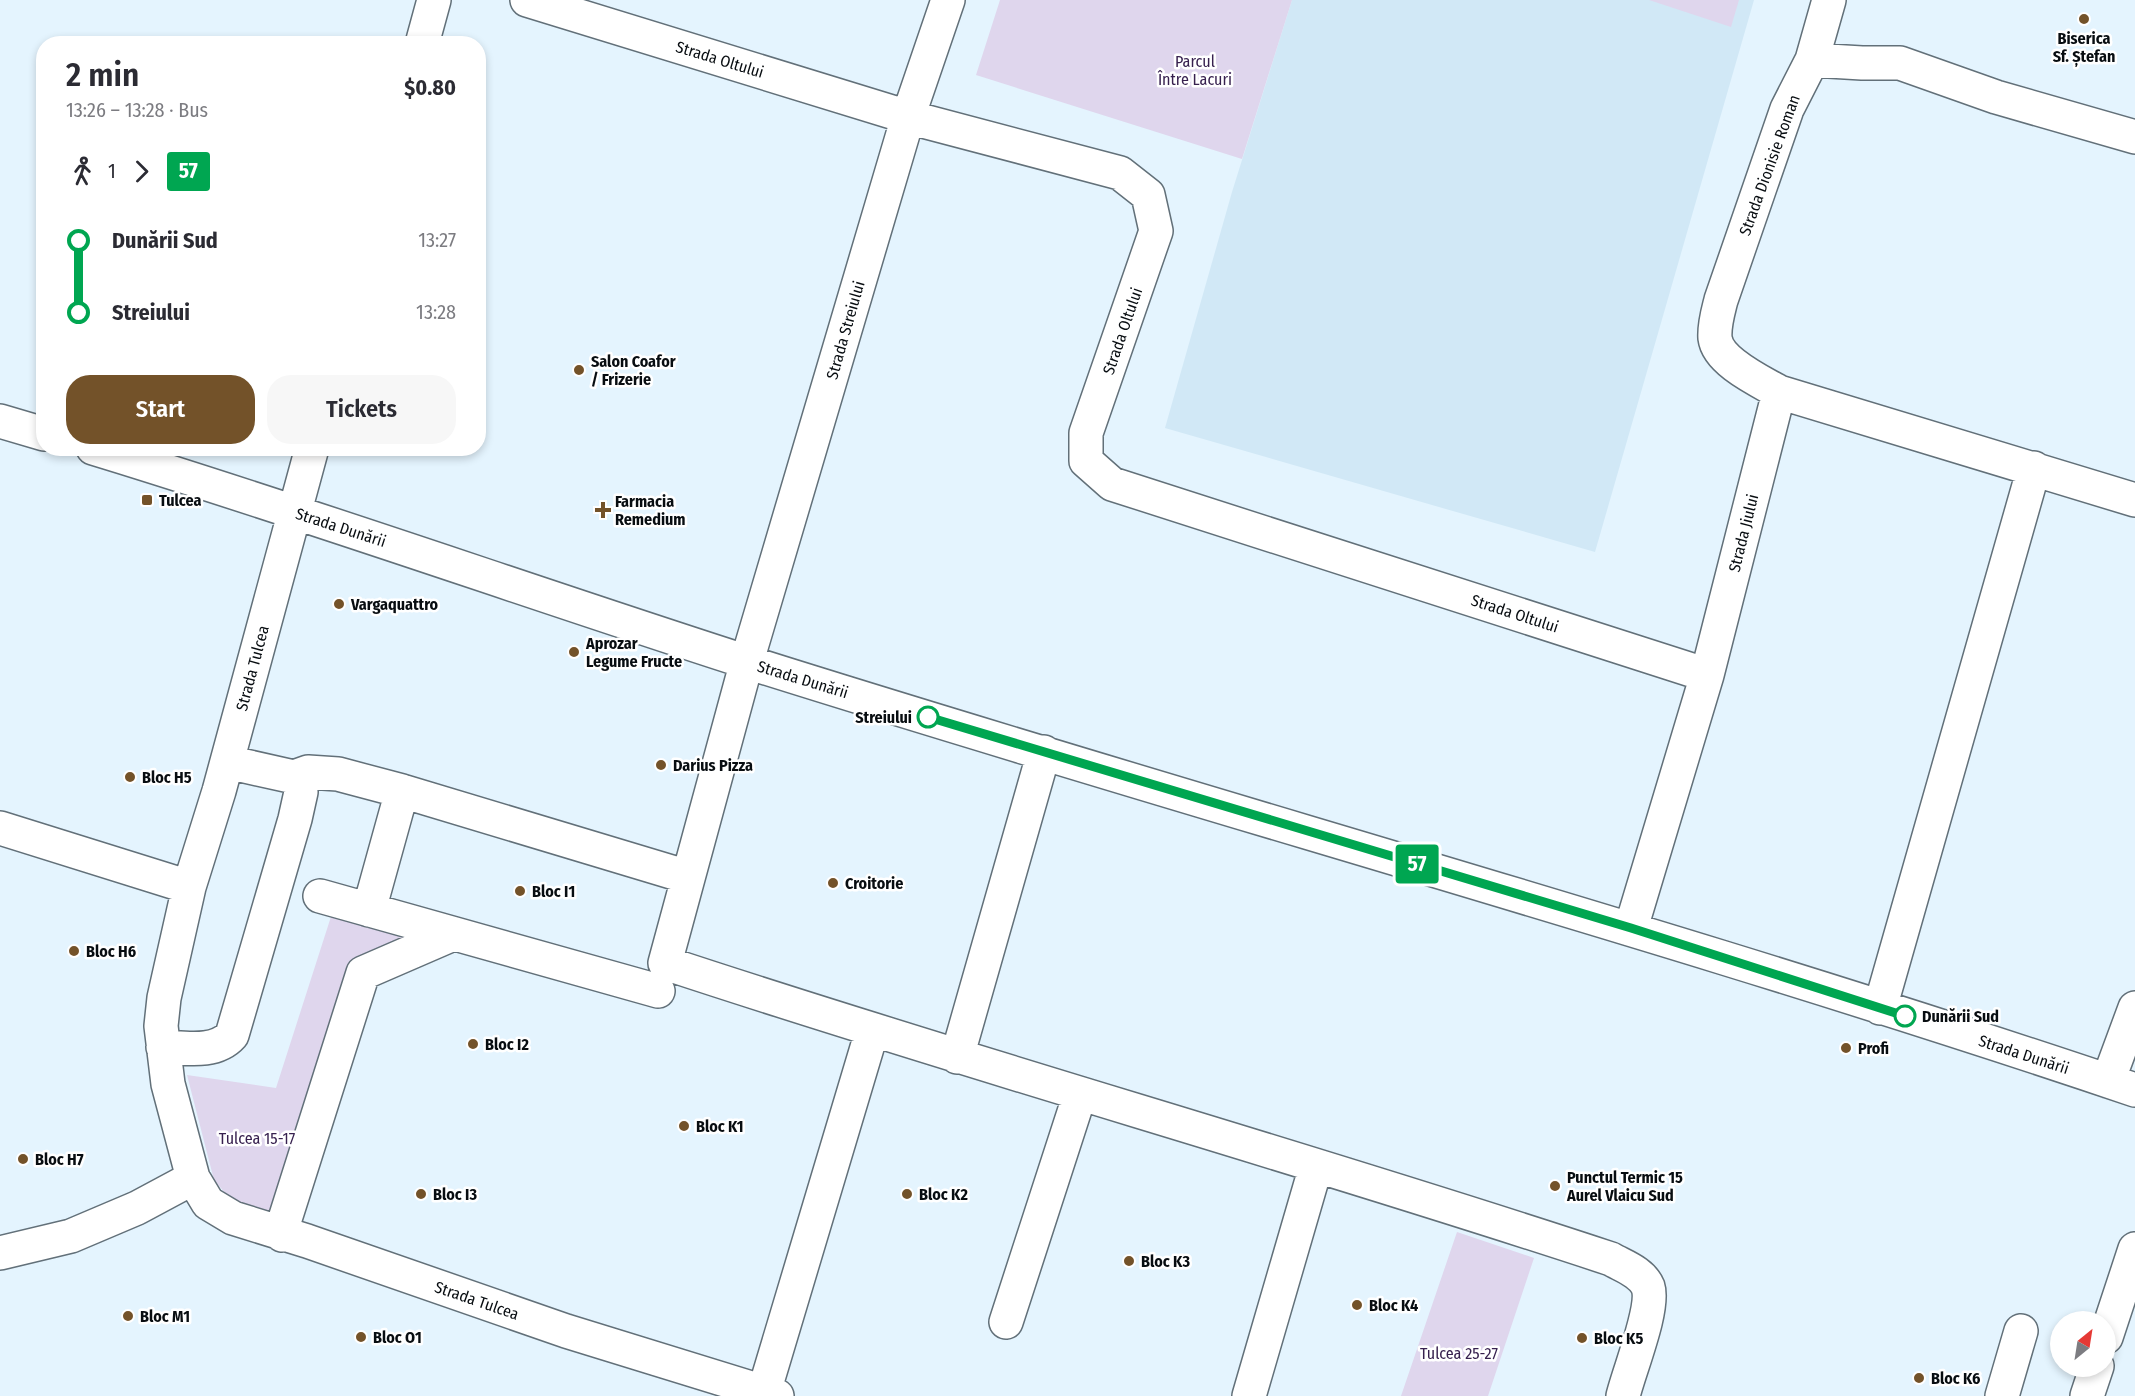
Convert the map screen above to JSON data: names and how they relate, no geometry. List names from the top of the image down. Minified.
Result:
{"streets":{"street":["Strada Oltului","Strada Dionisie Roman","Strada Streiului","Strada Dunării","Strada Jiului","Strada Tulcea"]},"crossings":[["Strada Oltului","Strada Streiului"],["Strada Oltului","Strada Jiului"],["Strada Dionisie Roman","Strada Jiului"],["Strada Streiului","Strada Dunării"],["Strada Dunării","Strada Jiului"],["Strada Dunării","Strada Tulcea"]],"parks":["Parcul Între Lacuri","Tulcea 15-17","Tulcea 25-27"],"places":{"other":["Biserica Sf. Ștefan","Salon Coafor / Frizerie","Vargaquattro","Aprozar Legume Fructe","Streiului","Darius Pizza","Bloc H5","Croitorie","Bloc I1","Bloc H6","Dunării Sud","Bloc I2","Profi","Bloc K1","Bloc H7","Punctul Termic 15 Aurel Vlaicu Sud","Bloc I3","Bloc K2","Bloc K3","Bloc K4","Bloc M1","Bloc O1","Bloc K5","Bloc K6"],"transit":["Tulcea"],"health":["Farmacia Remedium"]},"lines":["bus line 57"],"north":"top right","page":{"on_map":"57","heading":["2 min","13:26 – 13:28 · Bus","$0.80"],"legs":["1","57"],"list":[{"name":"Dunării Sud","value":"13:27"},{"name":"Streiului","value":"13:28"}],"buttons":["Start","Tickets"]}}
